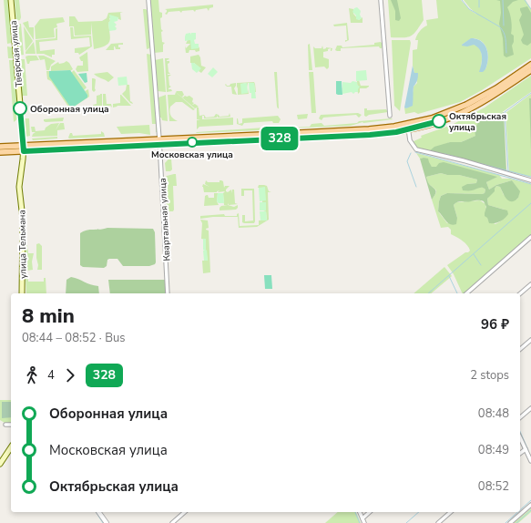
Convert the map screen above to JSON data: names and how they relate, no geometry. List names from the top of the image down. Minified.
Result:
{"streets":{"main road":["Тверская улица","улица Тельмана"],"street":["Квартальная улица"]},"crossings":[["Тверская улица","улица Тельмана"]],"places":["Оборонная улица","Октябрьская улица","Московская улица"],"lines":["bus line 328"],"page":{"on_map":"328","heading":["8 min","08:44 – 08:52 · Bus","96 ₽"],"legs":["4","328","2 stops"],"list":[{"name":"Оборонная улица","value":"08:48"},{"name":"Московская улица","value":"08:49"},{"name":"Октябрьская улица","value":"08:52"}]}}
